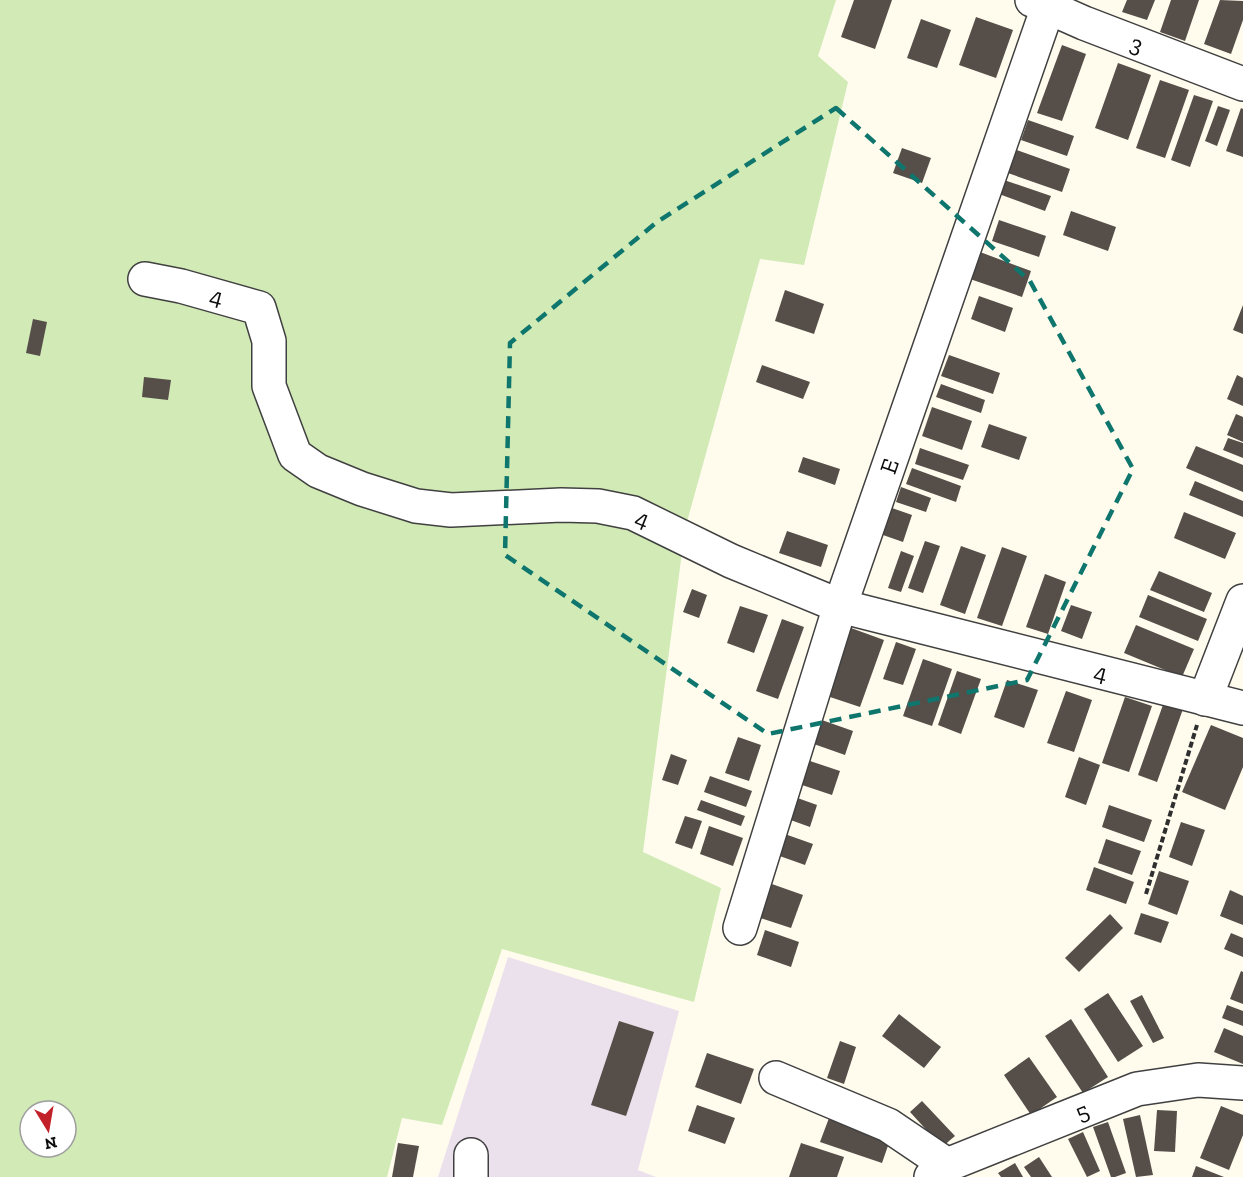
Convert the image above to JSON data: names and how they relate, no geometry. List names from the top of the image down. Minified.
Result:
{"streets":{"street":["3","4","E","5"]},"crossings":[["3","E"],["4","E"]],"north":"bottom"}
